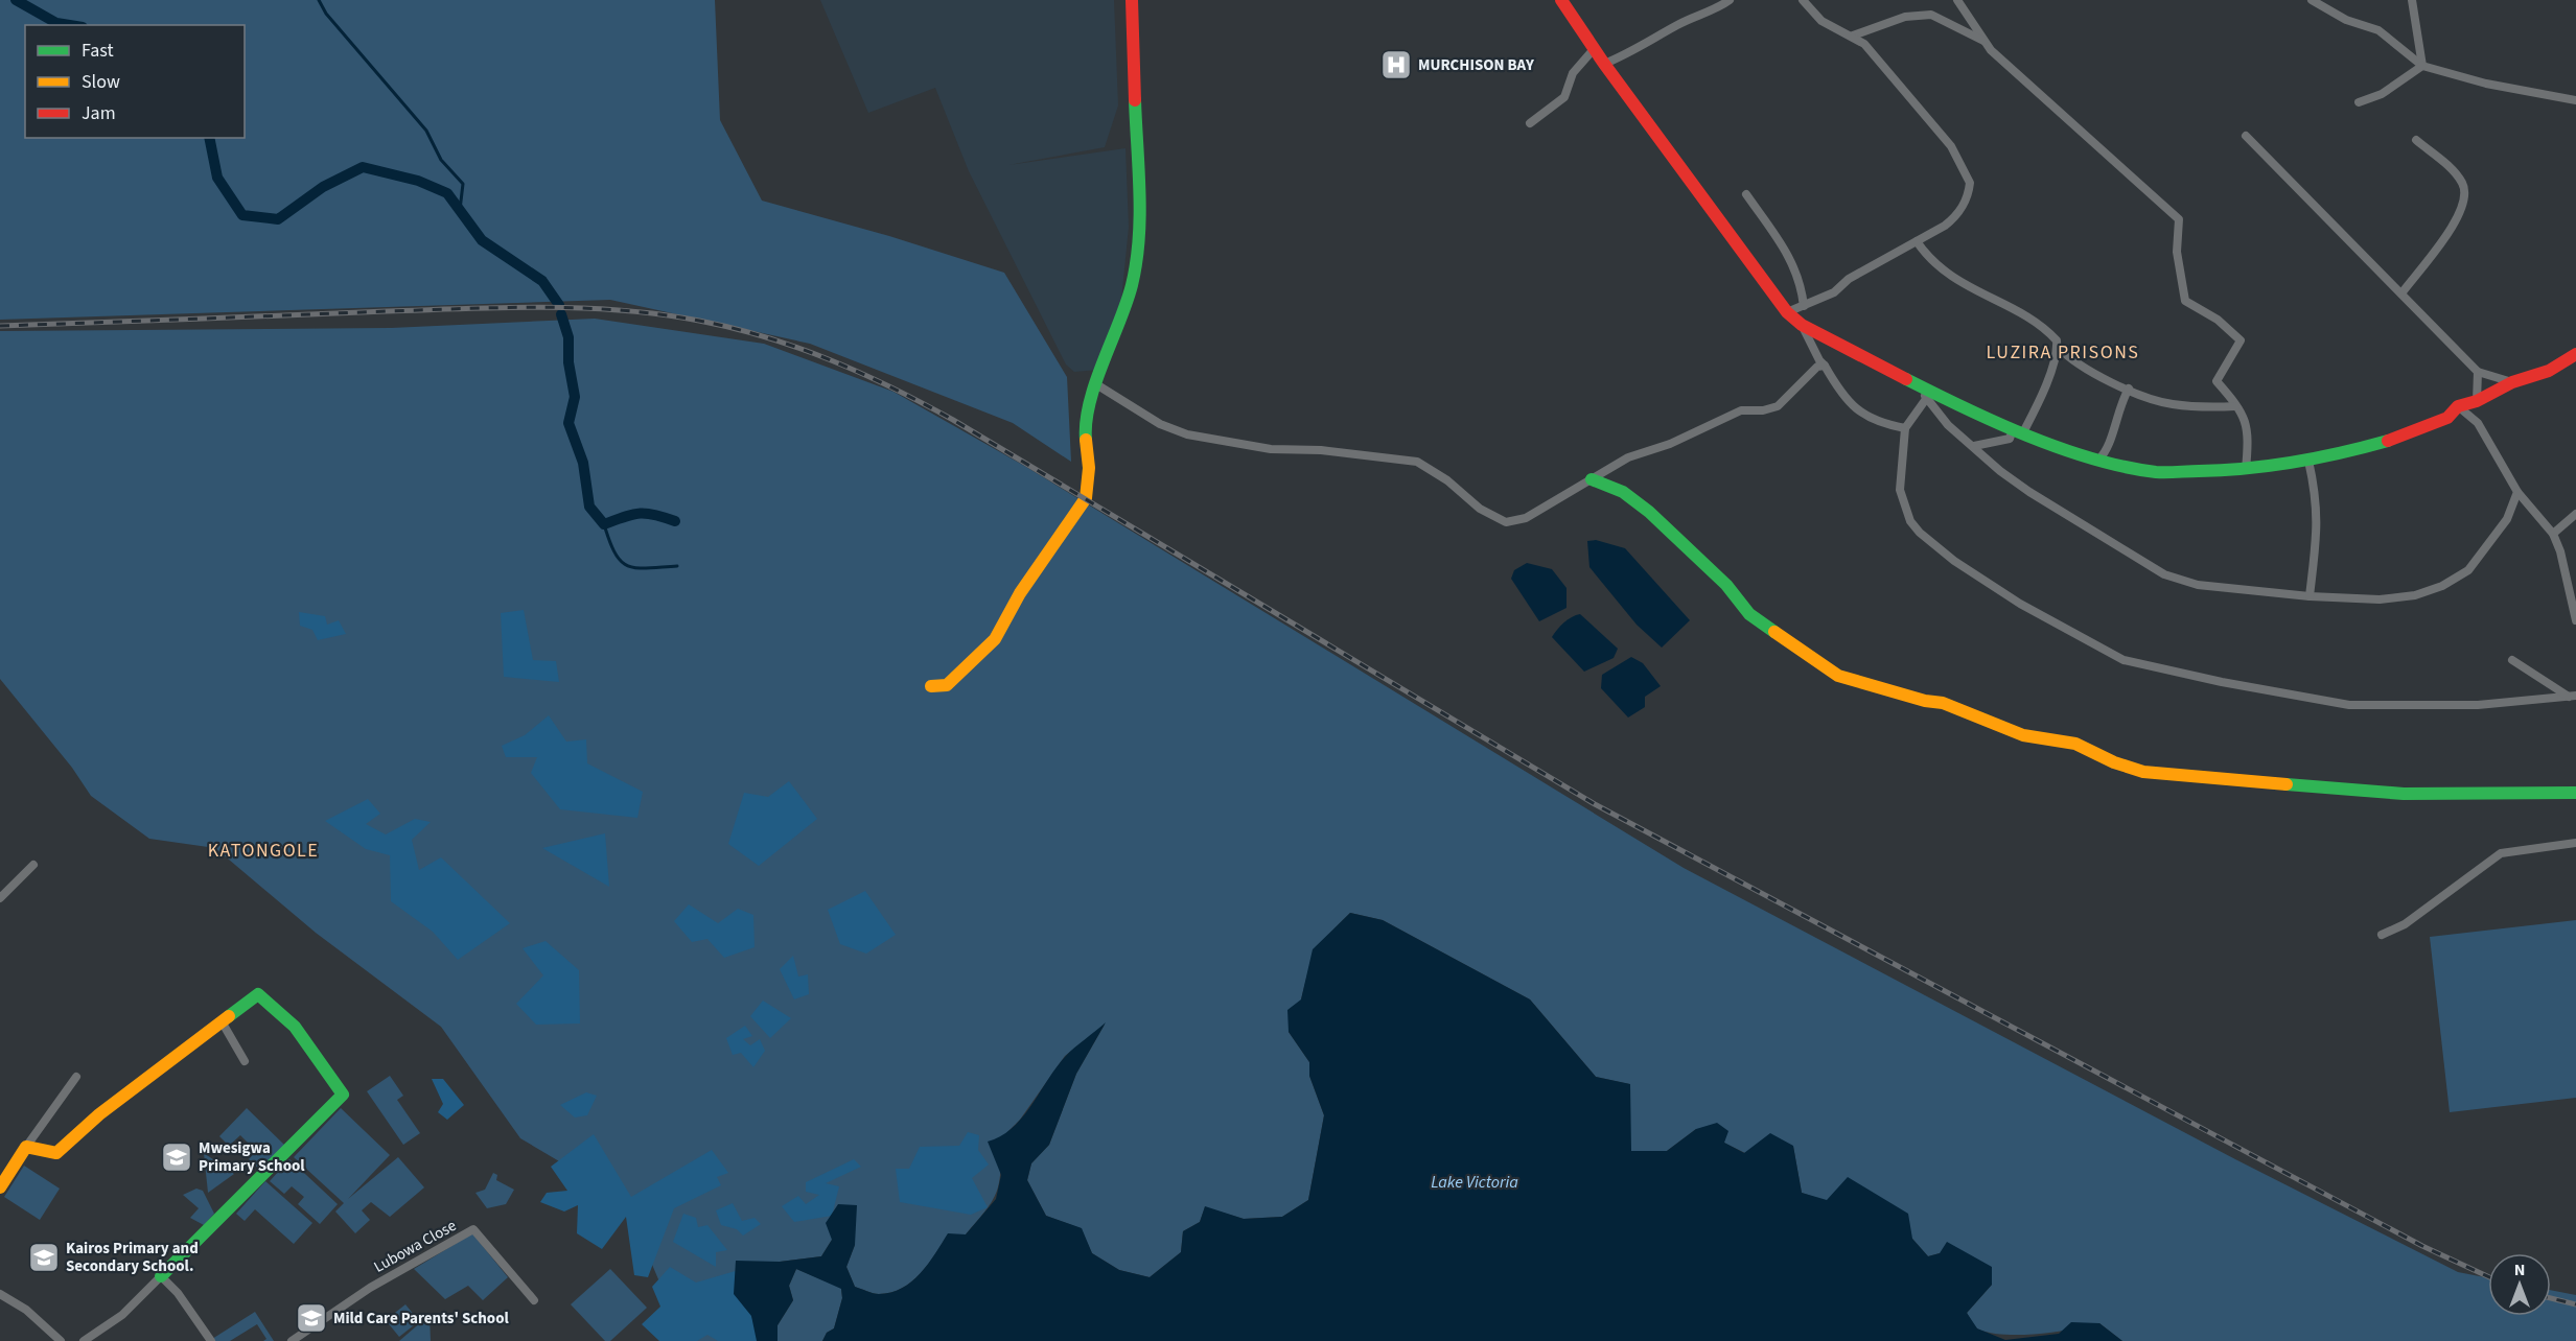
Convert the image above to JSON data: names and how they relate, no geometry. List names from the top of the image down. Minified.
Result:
{"streets":{"street":["Lubowa Close"]},"districts":["LUZIRA PRISONS","KATONGOLE"],"water":["Lake Victoria"],"places":{"hospital":["MURCHISON BAY"],"school or university":["Mwesigwa Primary School","Kairos Primary and Secondary School.","Mild Care Parents' School"]},"legend":["Fast","Slow","Jam"],"north":"top"}
